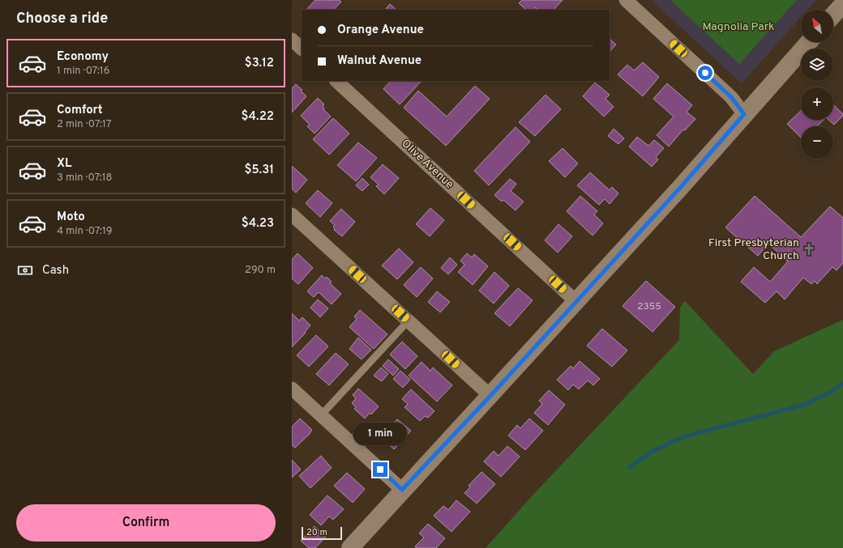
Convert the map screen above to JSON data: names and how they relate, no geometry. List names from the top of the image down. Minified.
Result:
{"streets":{"street":["Olive Avenue"]},"parks":["Magnolia Park"],"places":{"church":["First Presbyterian Church"]},"house_numbers":["2355"],"scale_bar":"20 m","north":"top left","page":{"heading":"Choose a ride","map_buttons":["+","−"],"banner":["Orange Avenue","Walnut Avenue"],"list":[{"name":"Economy","note":"1 min · 07:16","value":"$3.12"},{"name":"Comfort","note":"2 min · 07:17","value":"$4.22"},{"name":"XL","note":"3 min · 07:18","value":"$5.31"},{"name":"Moto","note":"4 min · 07:19","value":"$4.23"}],"pay":["Cash","290 m"],"bubble":"1 min","buttons":"Confirm","scale":"20 m"}}
